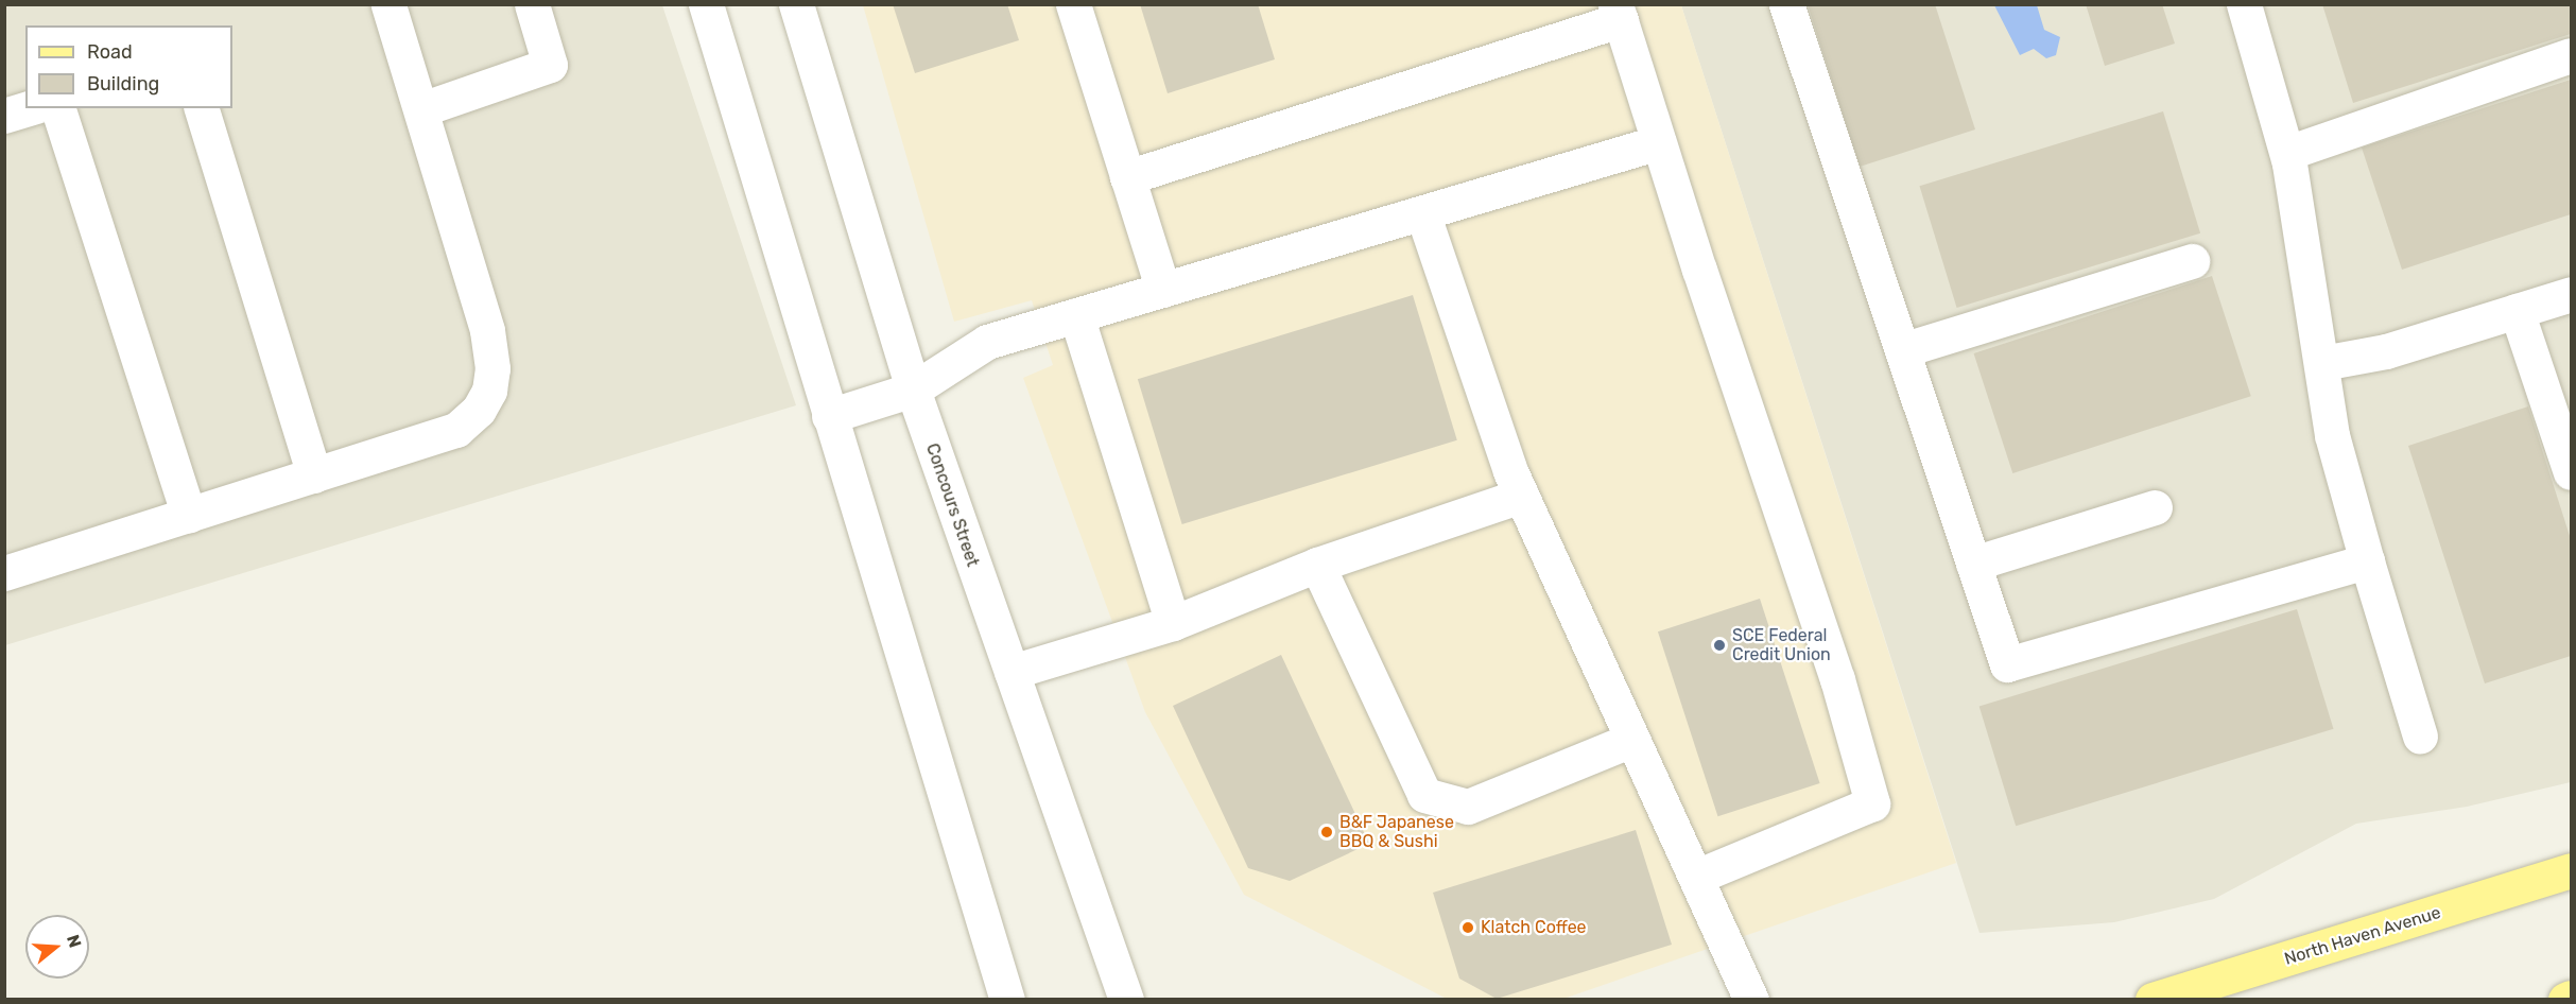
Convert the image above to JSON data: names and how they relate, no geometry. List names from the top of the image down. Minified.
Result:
{"streets":{"main road":["North Haven Avenue"],"street":["Concours Street"]},"places":["SCE Federal Credit Union","B&F Japanese BBQ & Sushi","Klatch Coffee"],"legend":["Road","Building"],"north":"right"}
